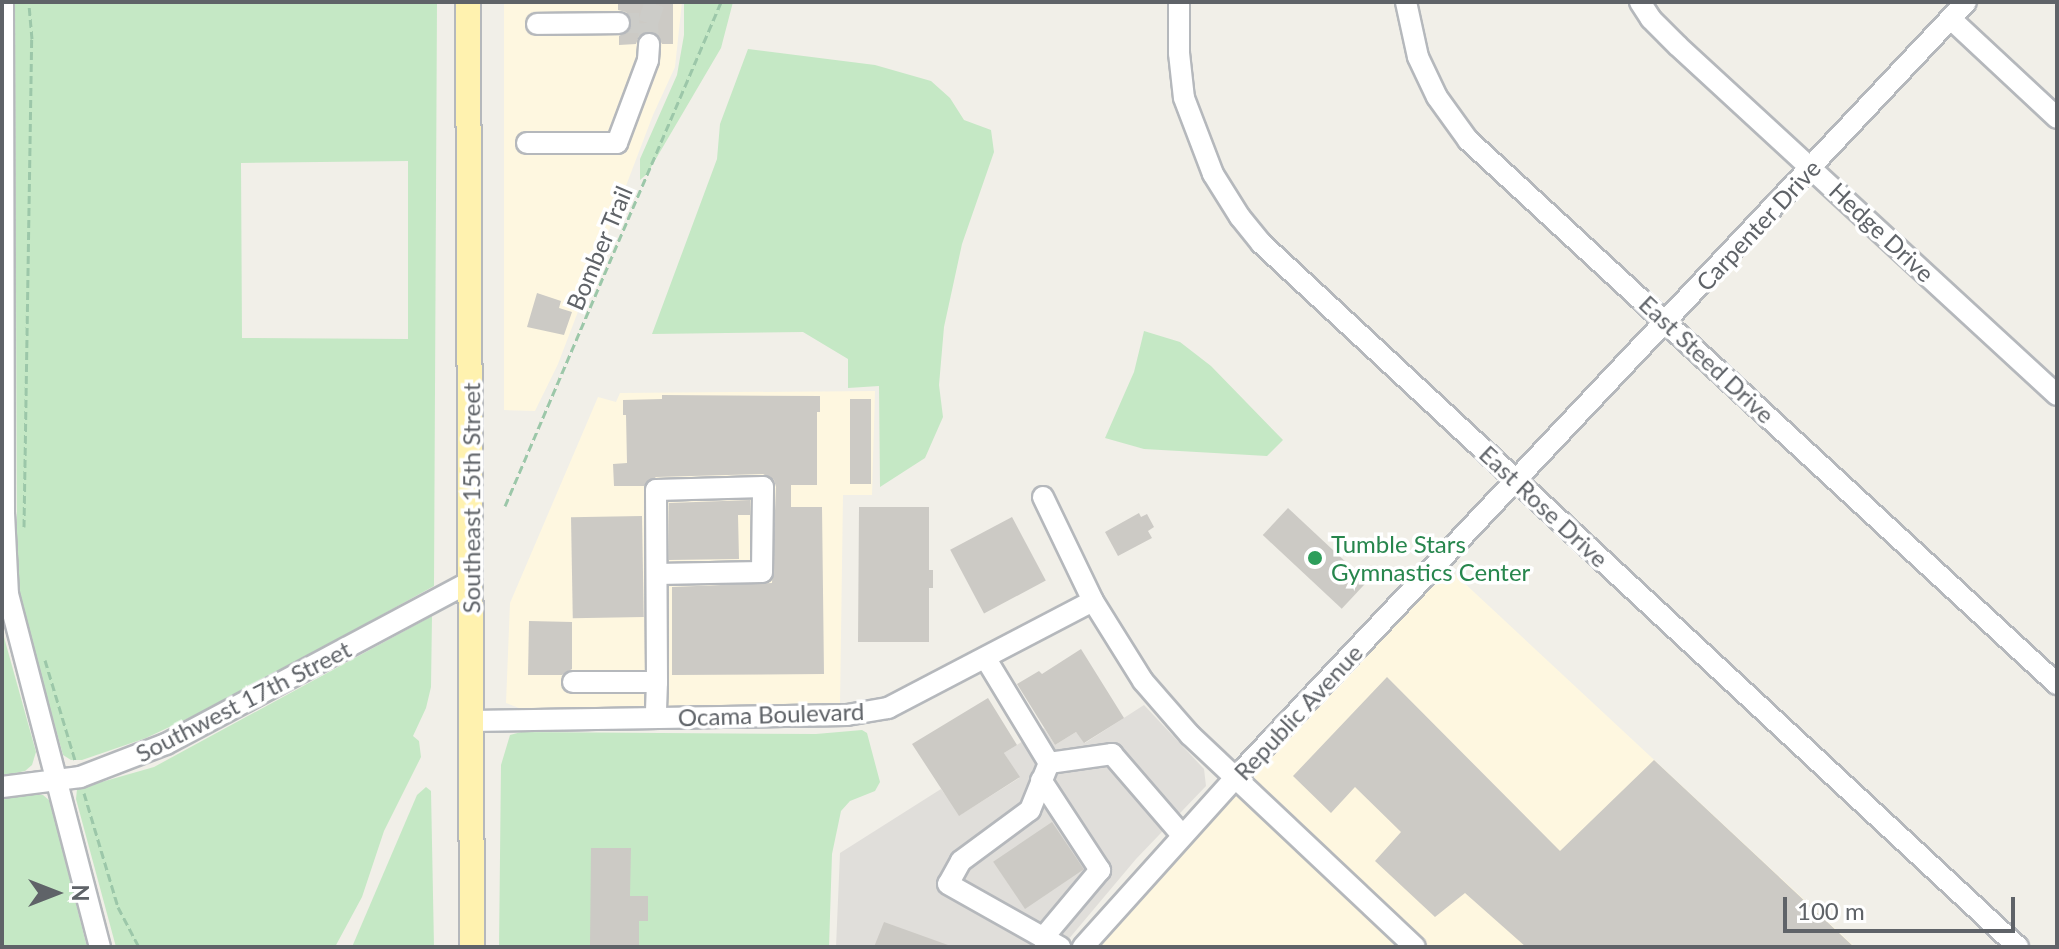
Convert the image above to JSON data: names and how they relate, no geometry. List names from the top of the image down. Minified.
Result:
{"streets":{"main road":["Southeast 15th Street"],"street":["Carpenter Drive","Hedge Drive","East Steed Drive","East Rose Drive","Southwest 17th Street","Republic Avenue","Ocama Boulevard"],"path":["Bomber Trail"]},"crossings":[["Carpenter Drive","Hedge Drive"],["Carpenter Drive","East Steed Drive"],["Carpenter Drive","East Rose Drive"],["Carpenter Drive","Republic Avenue"],["Southeast 15th Street","Southwest 17th Street"],["Southeast 15th Street","Ocama Boulevard"],["East Rose Drive","Republic Avenue"]],"places":["Tumble Stars Gymnastics Center"],"scale_bar":"100 m","north":"right"}
